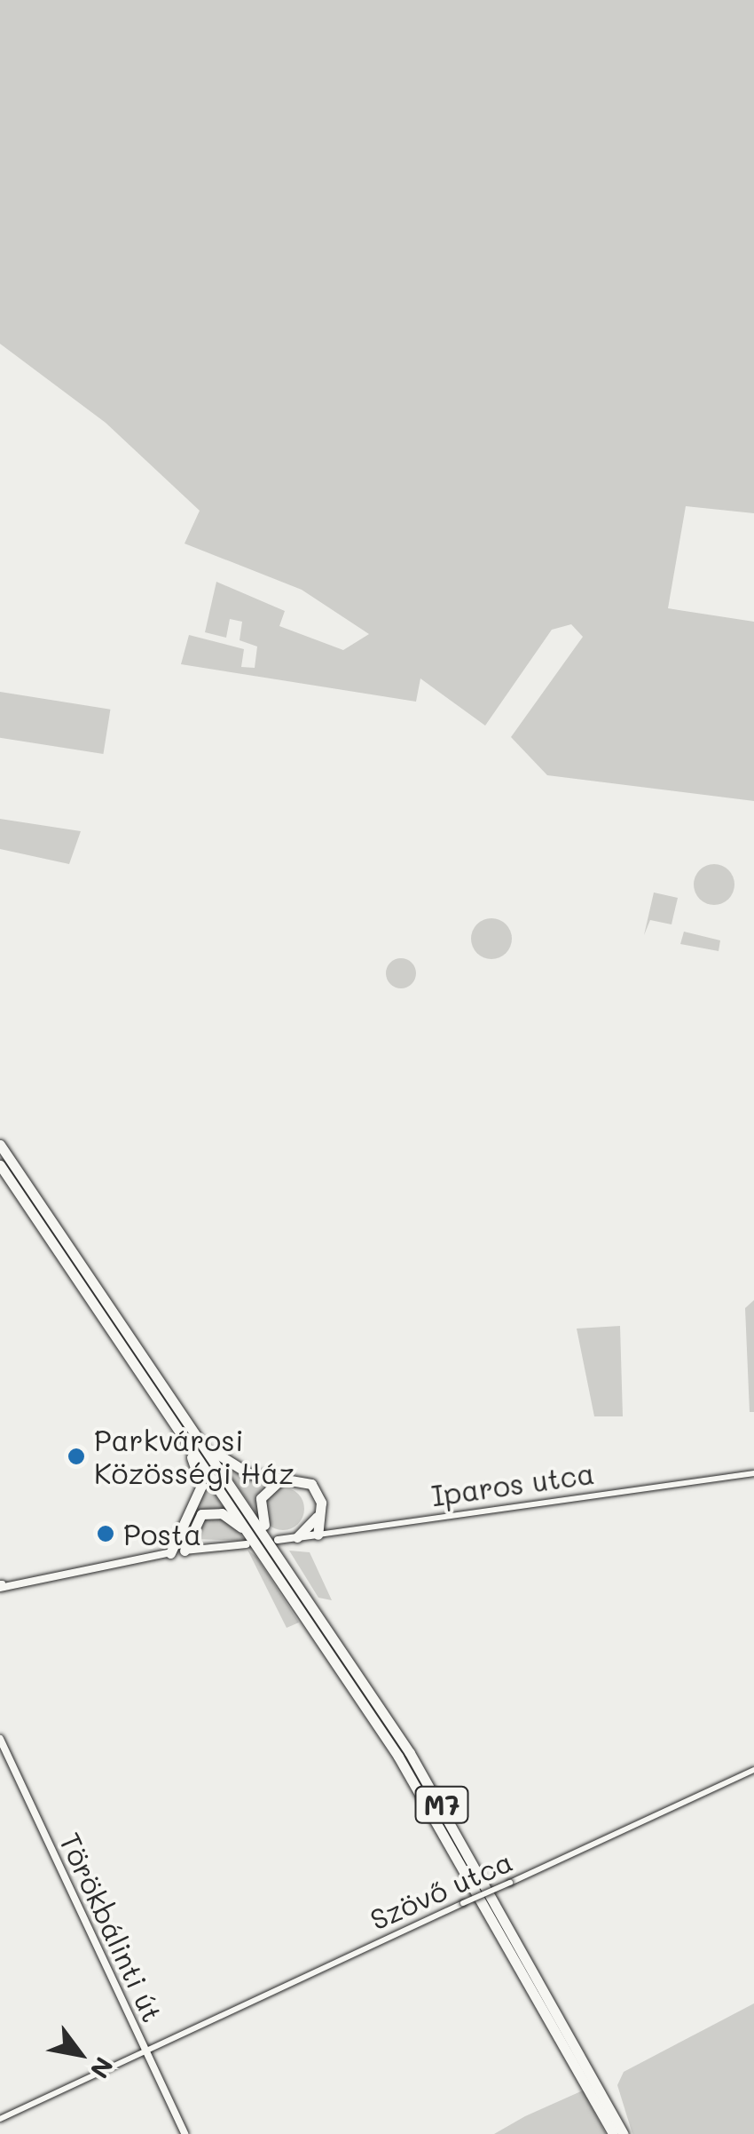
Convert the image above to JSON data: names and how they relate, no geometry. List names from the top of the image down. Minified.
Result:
{"streets":{"highway":["M7"],"main road":["Iparos utca","Törökbálinti út"],"street":["Szövő utca"]},"crossings":[["Szövő utca","Törökbálinti út"]],"places":["Parkvárosi Közösségi Ház","Posta"],"north":"bottom right"}
